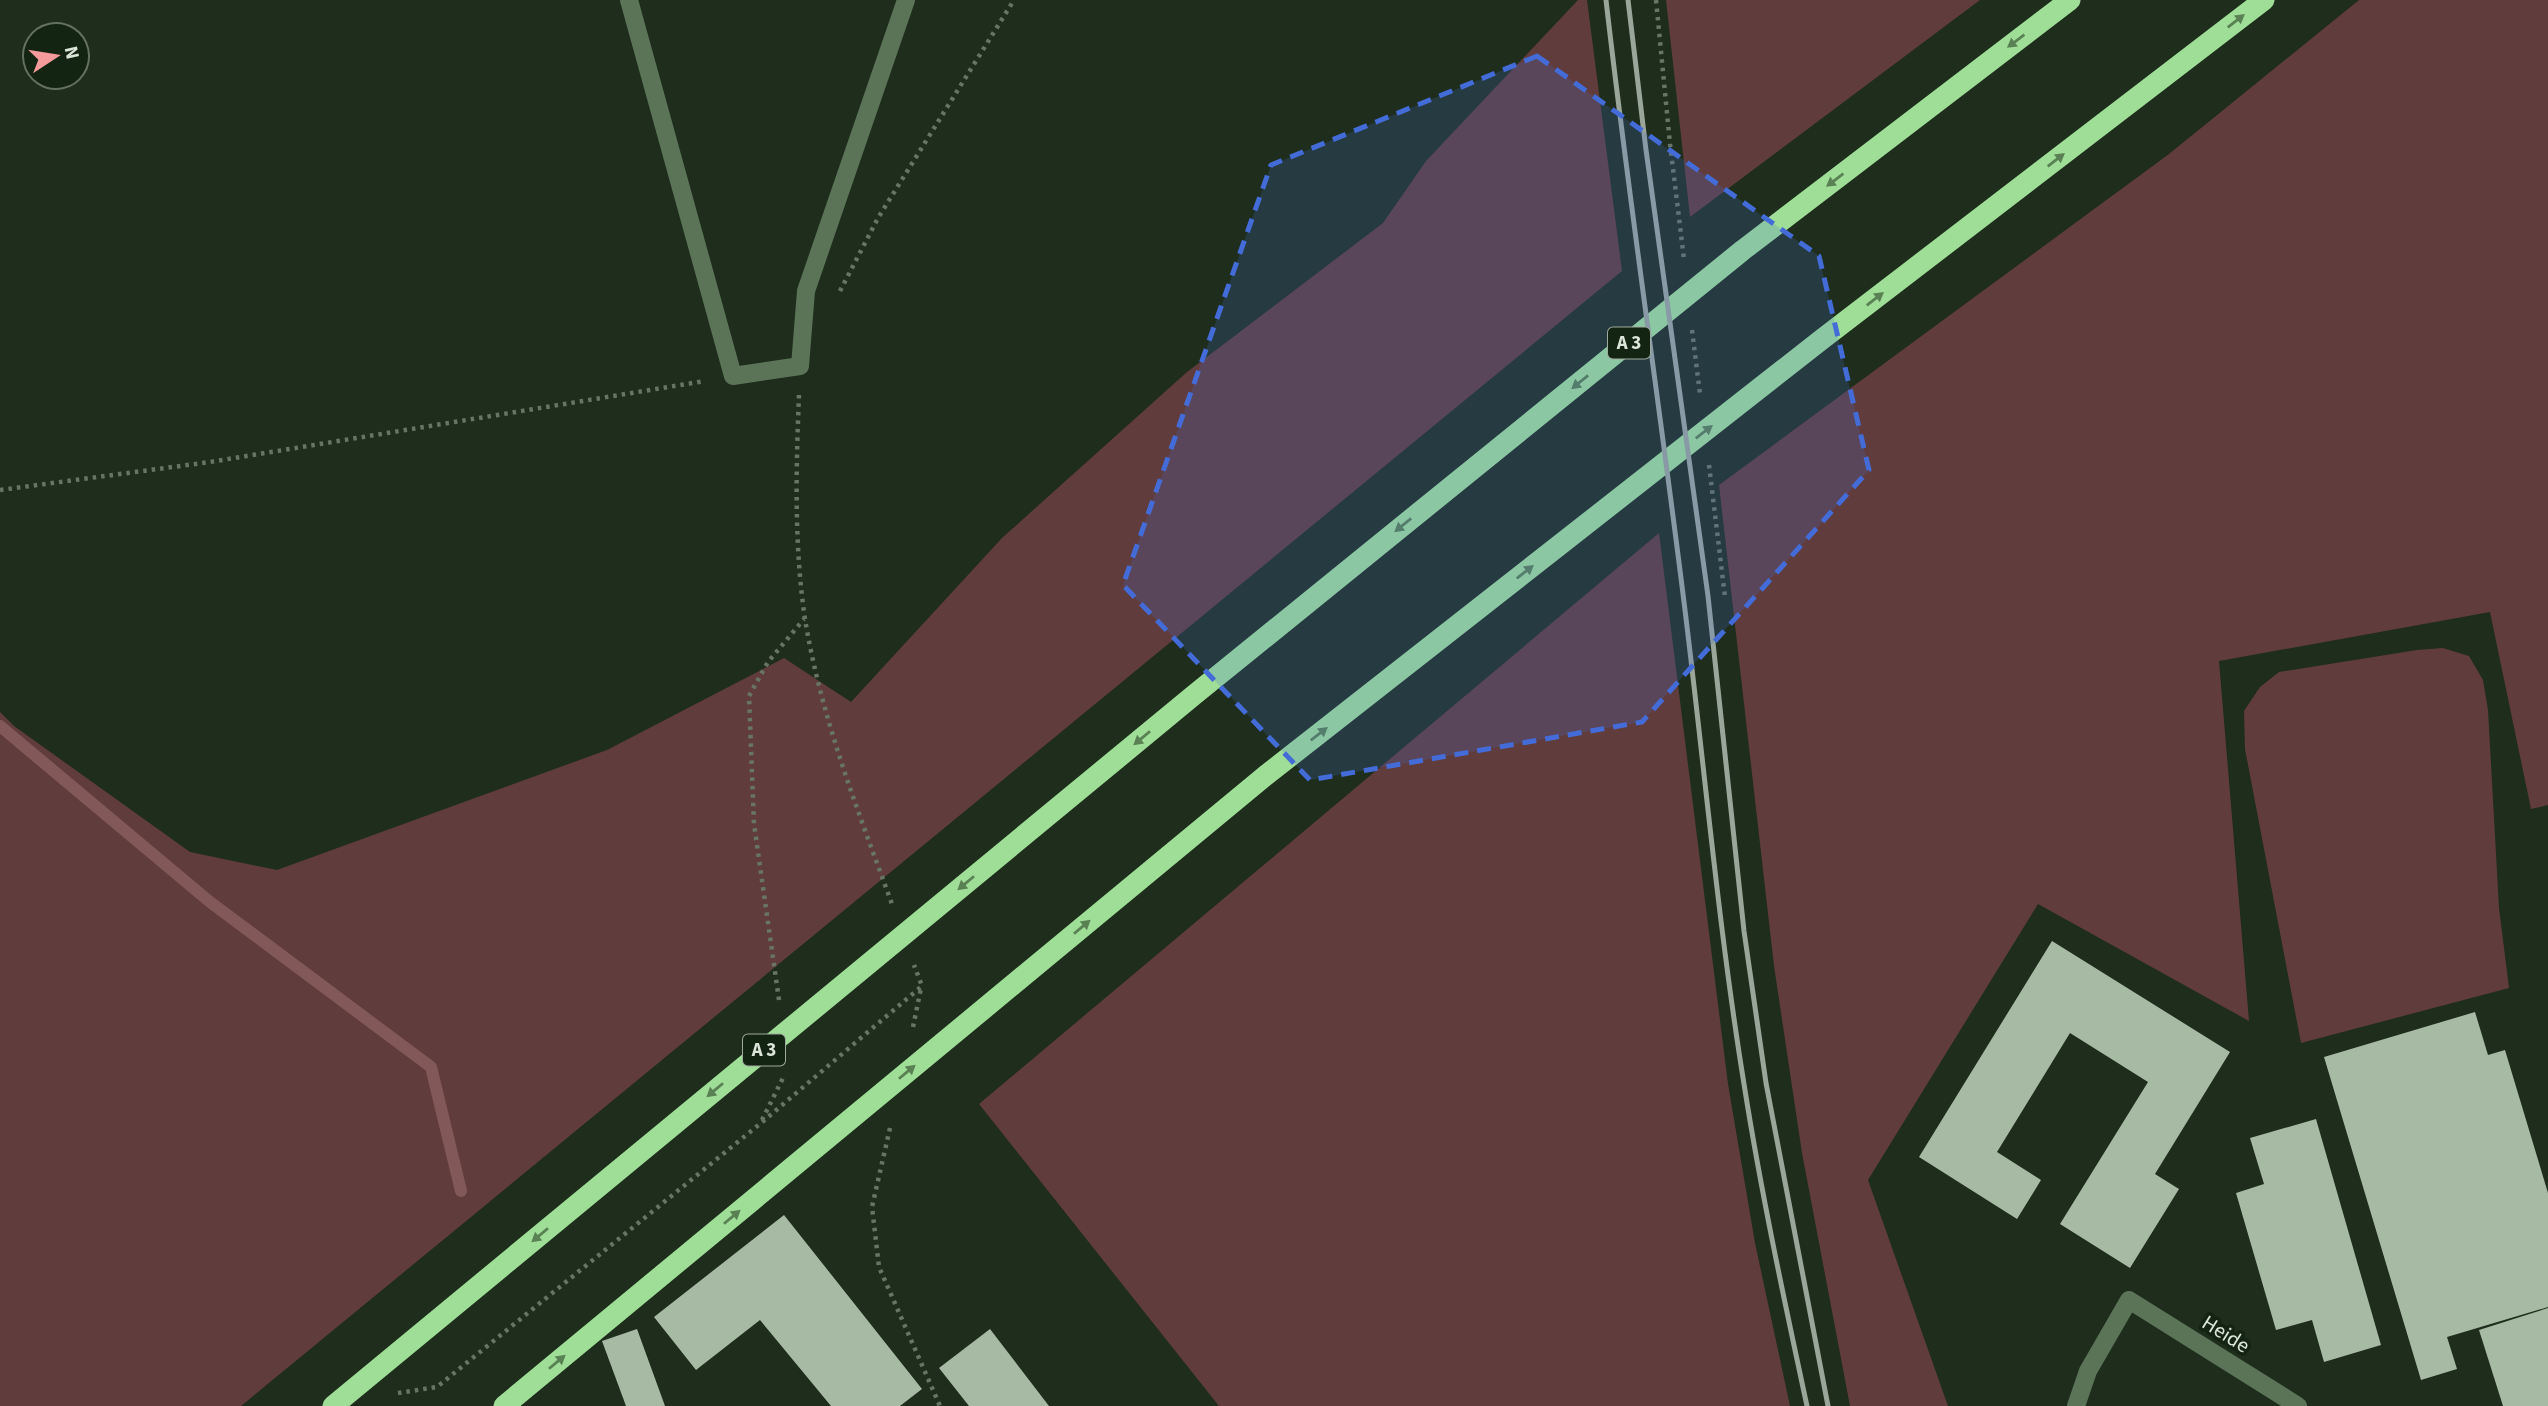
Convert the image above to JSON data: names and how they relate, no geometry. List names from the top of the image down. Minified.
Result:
{"streets":{"highway":["A 3"],"lane":["Heide"]},"north":"right"}
